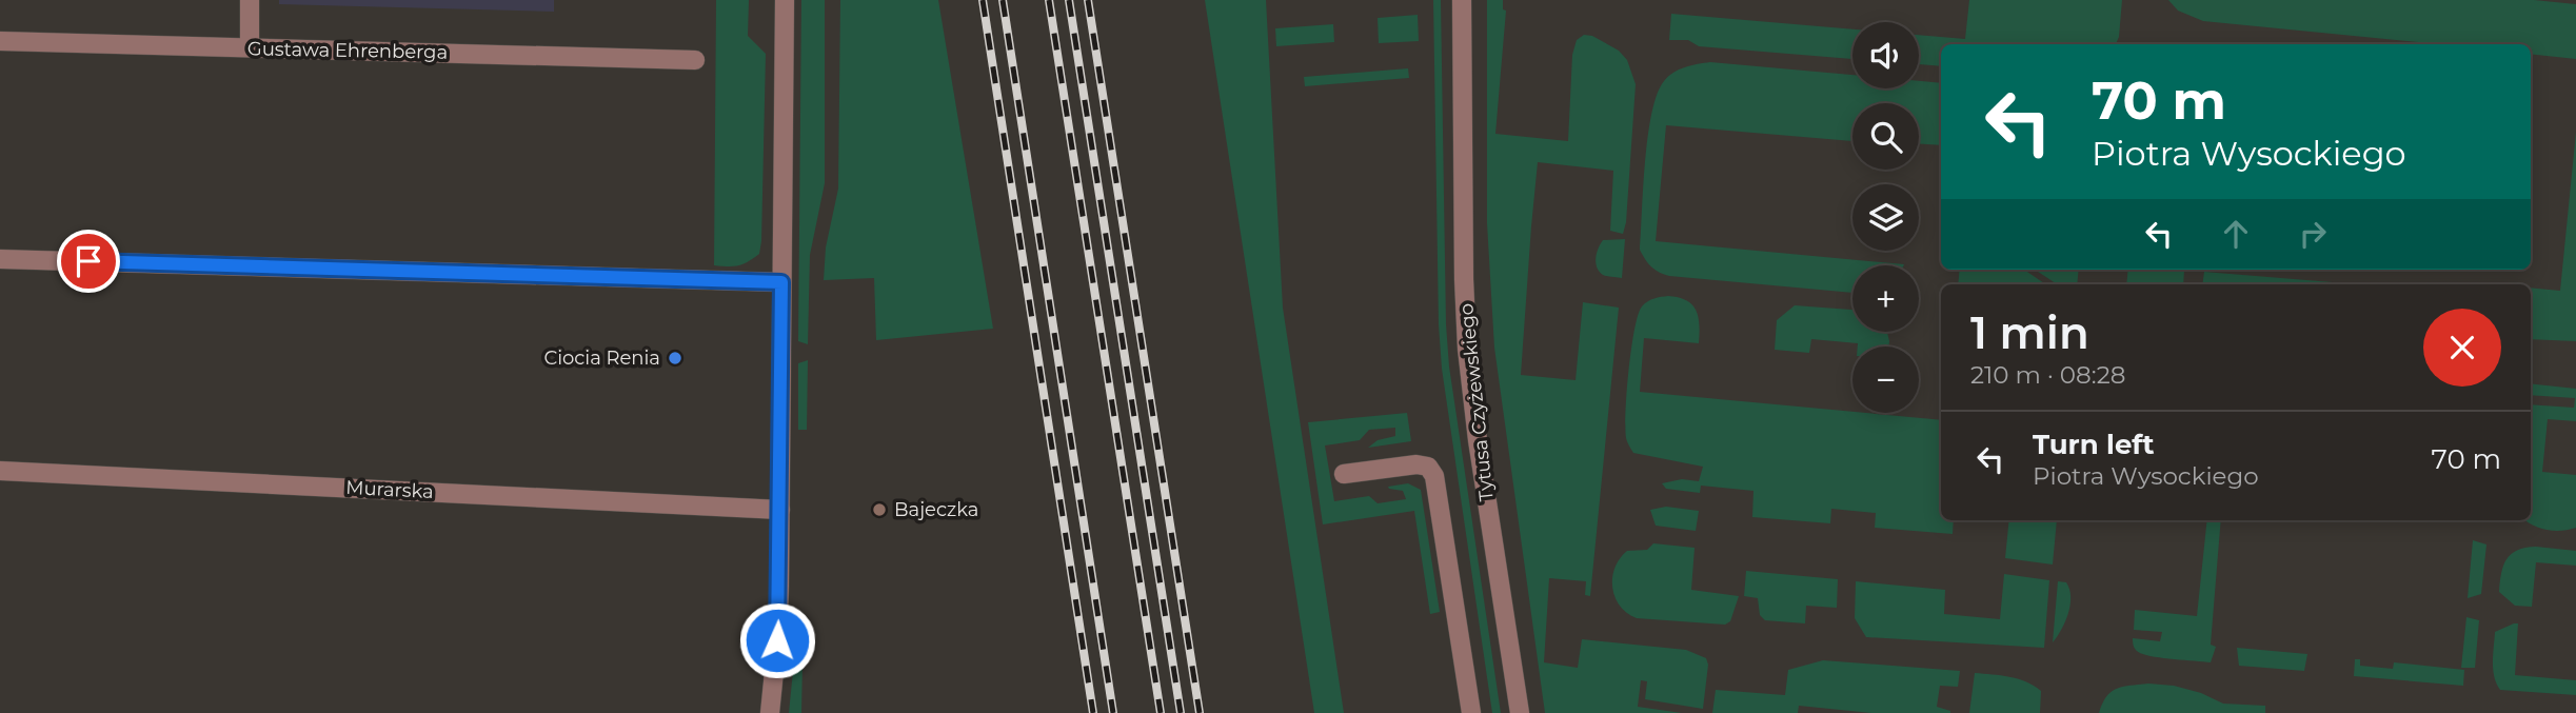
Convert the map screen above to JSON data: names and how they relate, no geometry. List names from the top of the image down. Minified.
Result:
{"streets":{"street":["Gustawa Ehrenberga","Tytusa Czyżewskiego","Murarska"]},"places":["Ciocia Renia","Bajeczka"],"page":{"map_buttons":["+","−"],"turn":["70 m","Piotra Wysockiego"],"heading":["1 min","210 m · 08:28"],"list":[{"name":"Turn left","note":"Piotra Wysockiego","value":"70 m"}]}}
